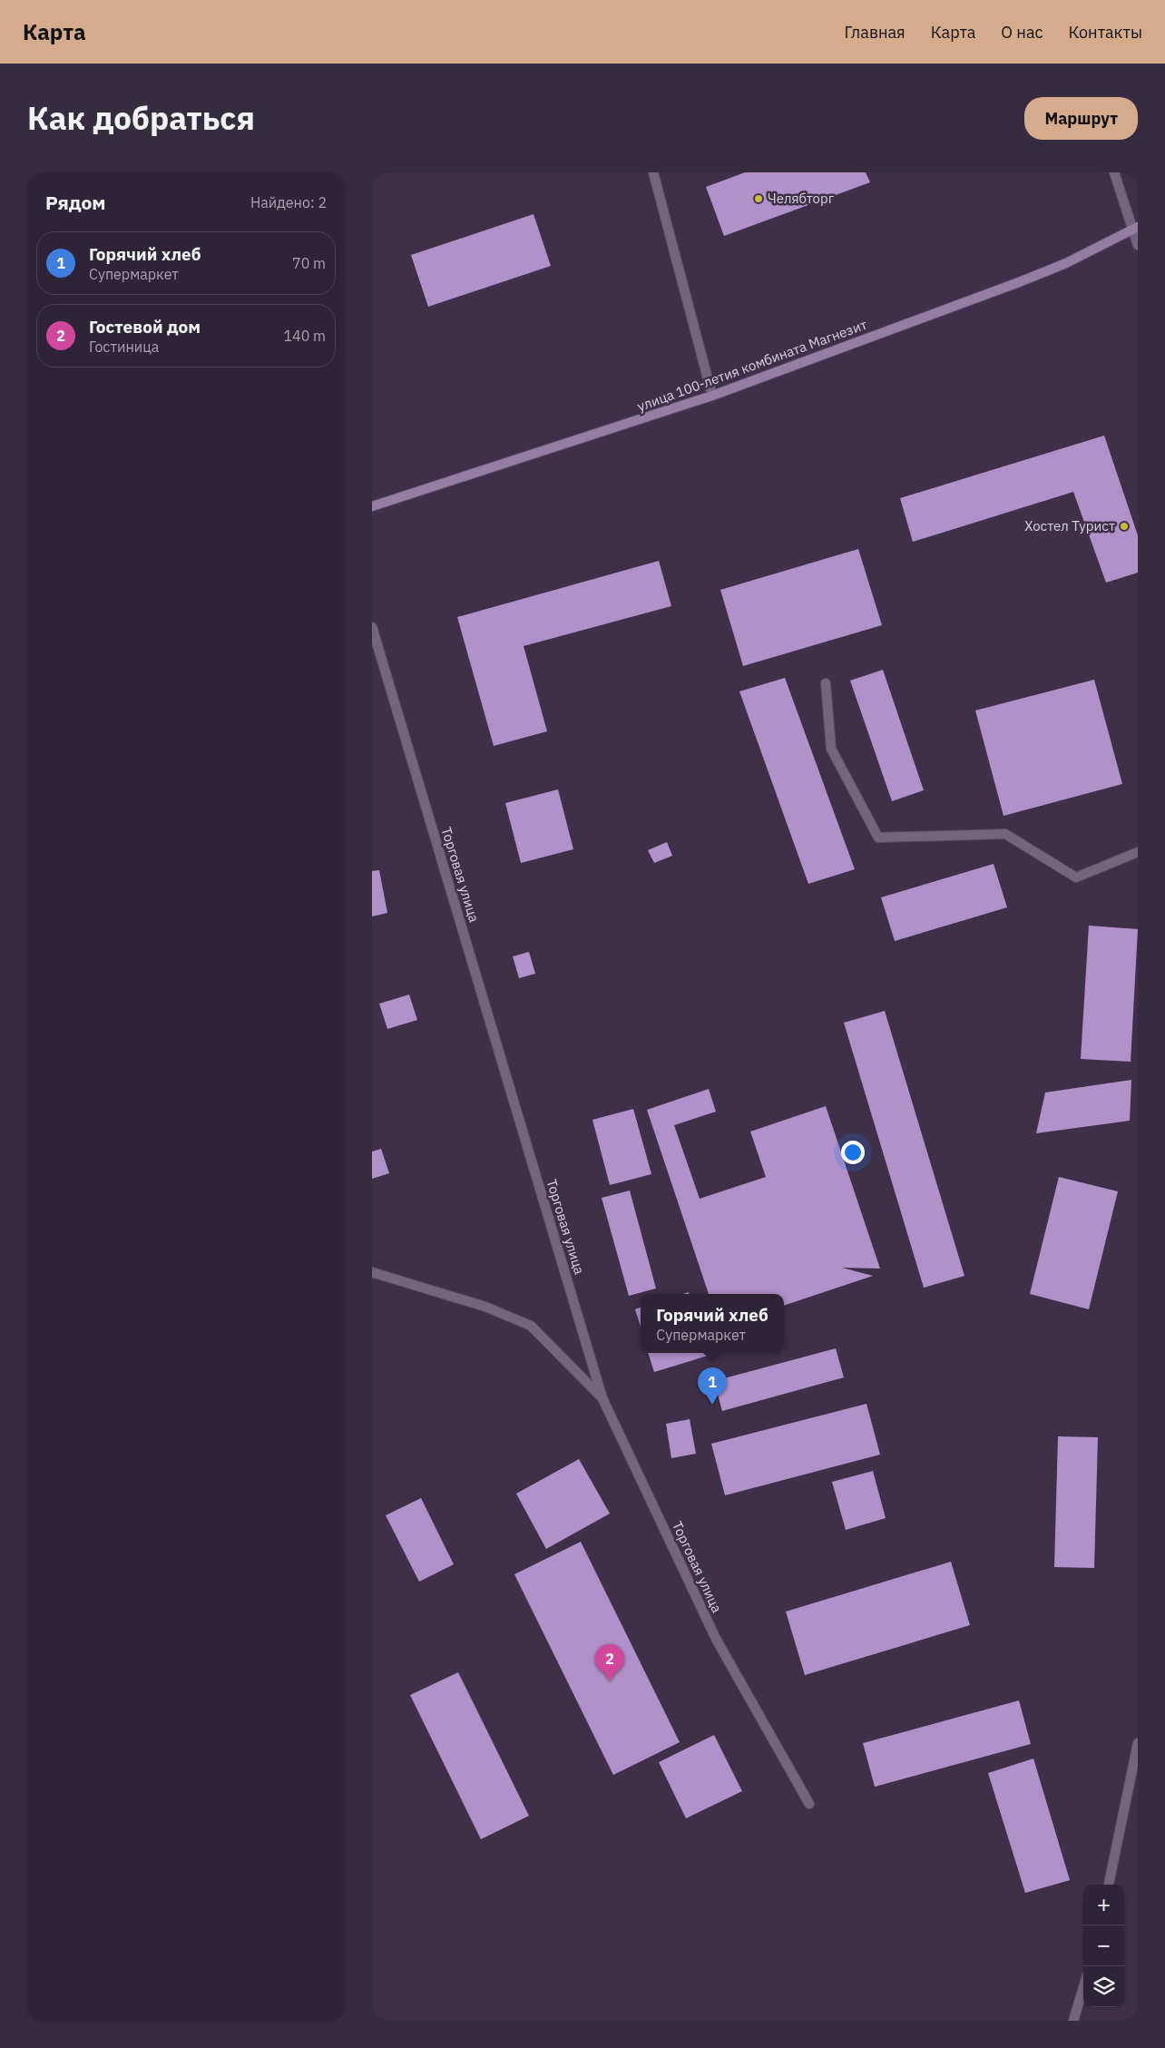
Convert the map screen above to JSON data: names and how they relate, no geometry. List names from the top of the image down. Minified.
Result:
{"streets":{"street":["улица 100-летия комбината Магнезит","Торговая улица"]},"places":["Челябторг","Хостел Турист"],"page":{"header":"Карта","nav":["Главная","Карта","О нас","Контакты"],"title":"Как добраться","buttons":"Маршрут","heading":["Рядом","Найдено: 2"],"list":[{"mark":"1","name":"Горячий хлеб","note":"Супермаркет","value":"70 m"},{"mark":"2","name":"Гостевой дом","note":"Гостиница","value":"140 m"}],"popup":["Горячий хлеб","Супермаркет"],"pins":["1","2"],"map_buttons":["+","−"]}}
